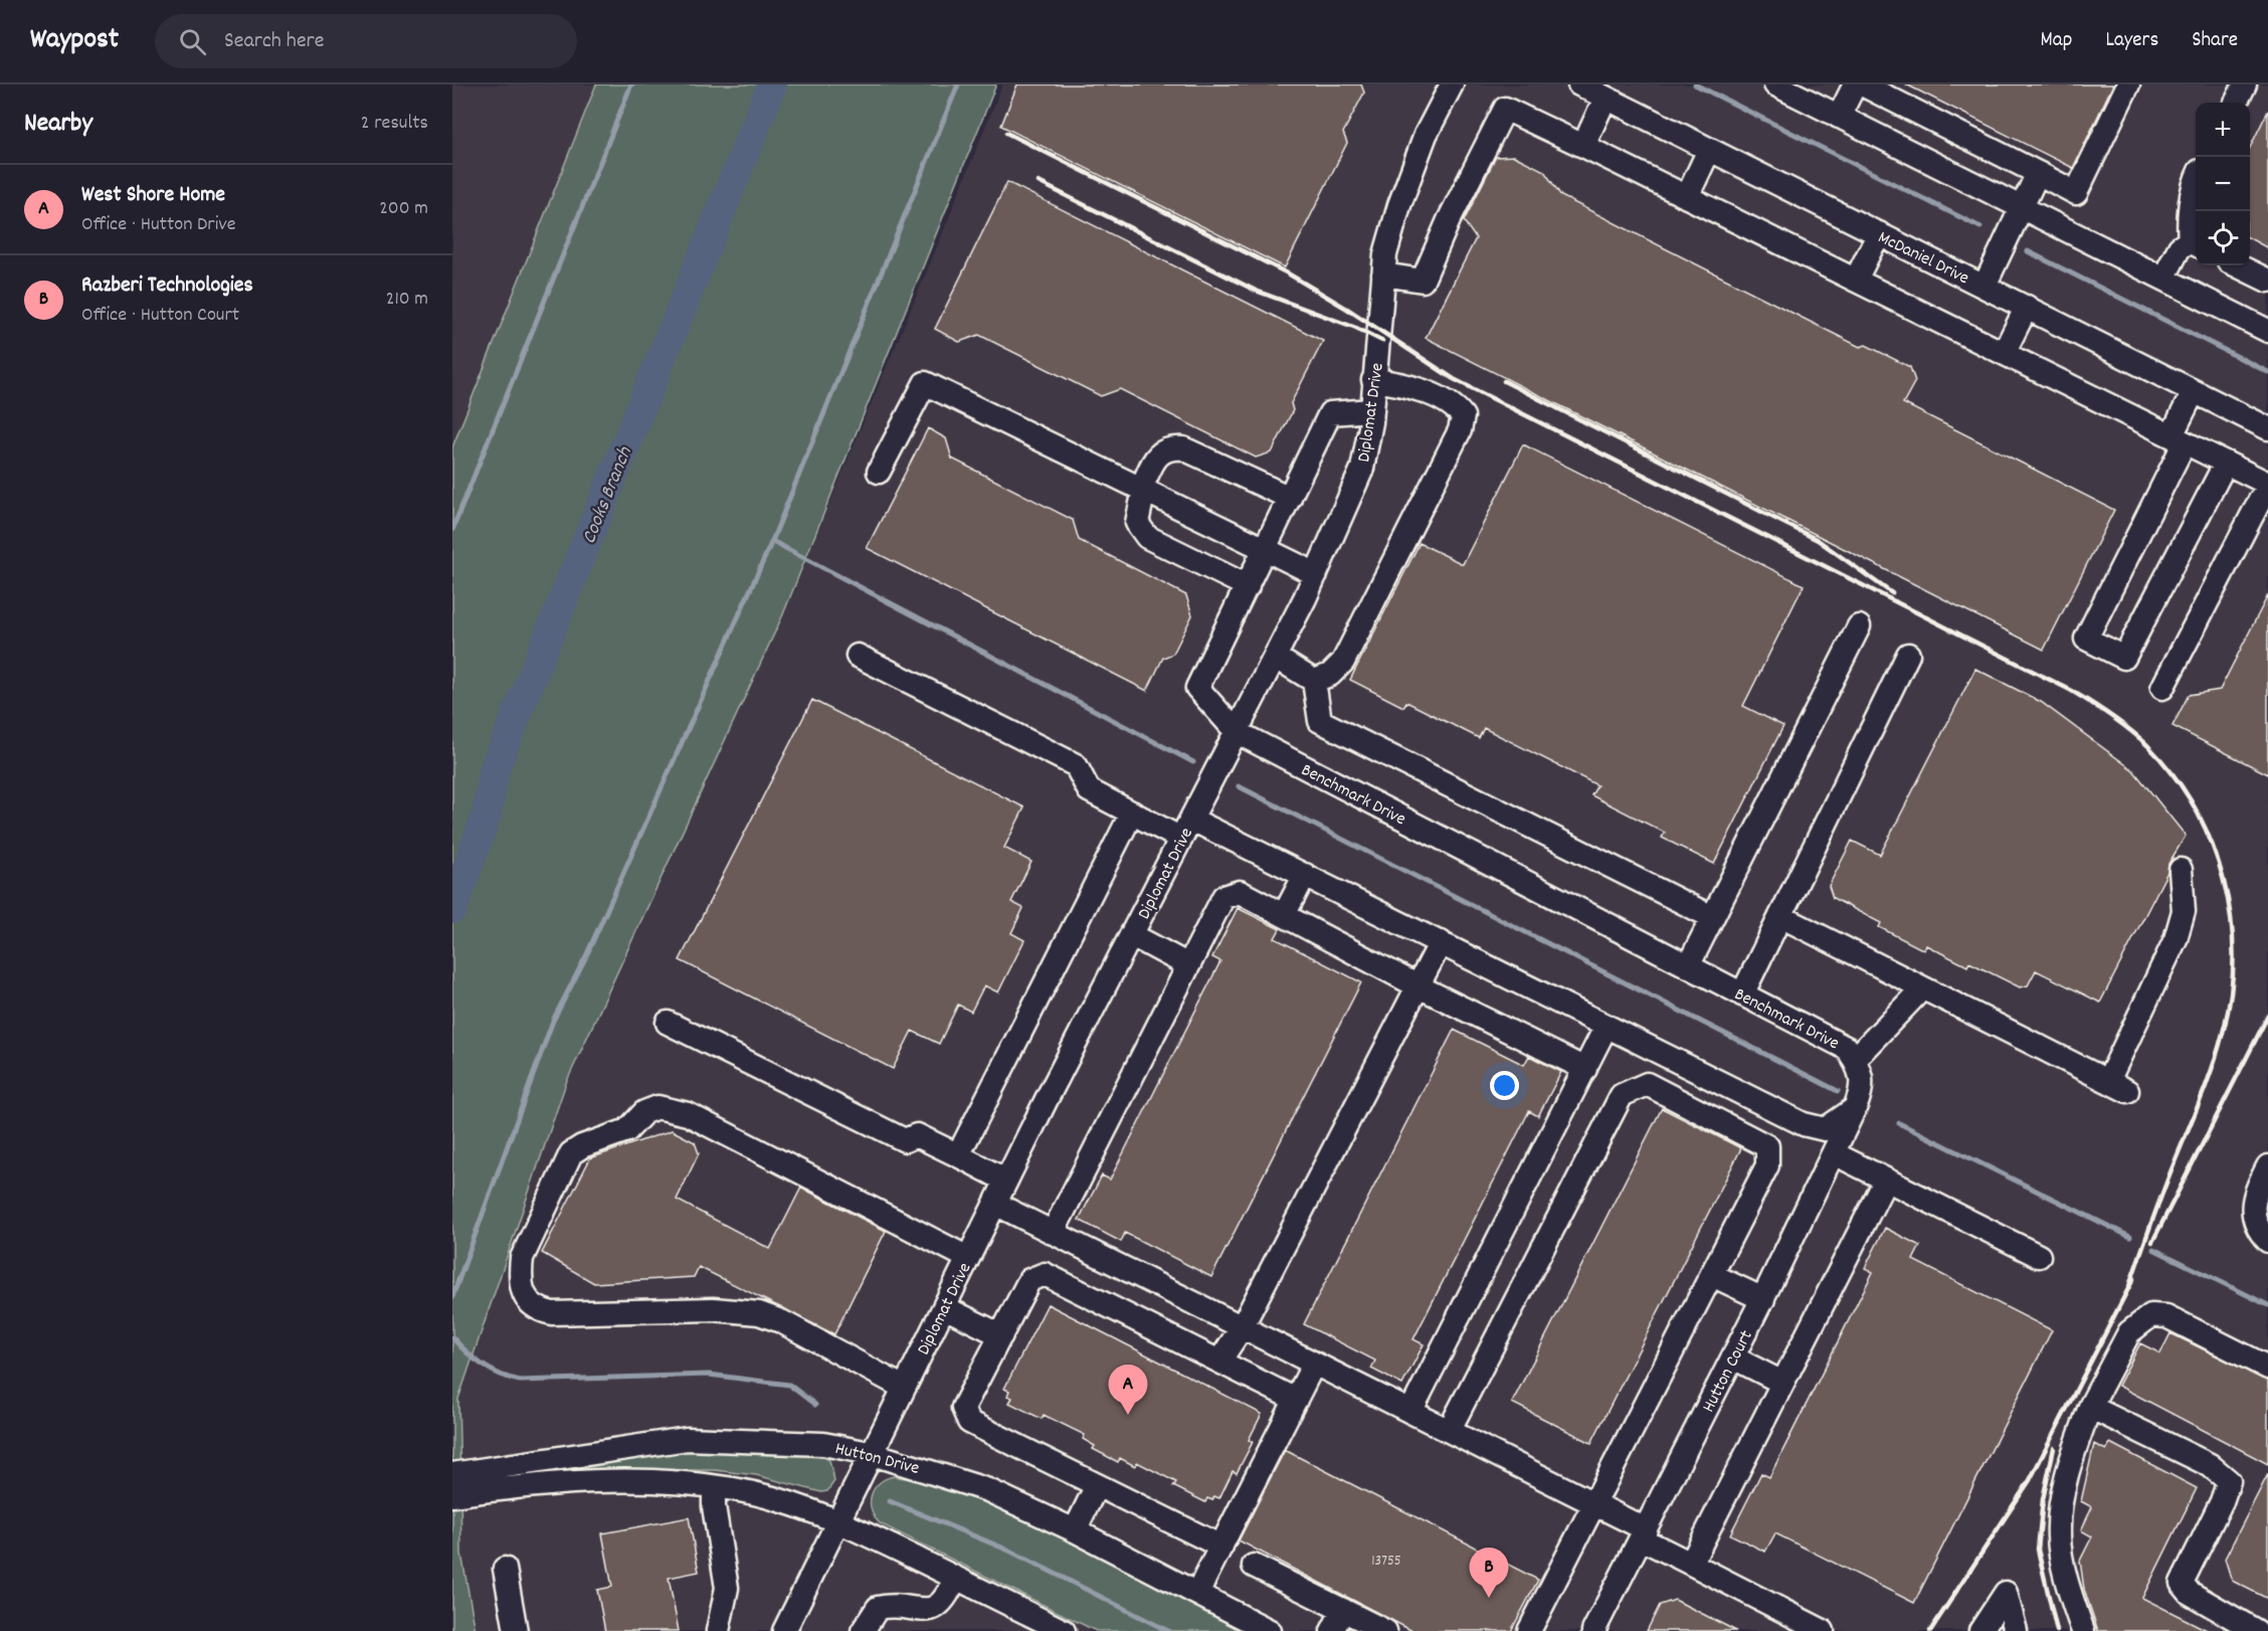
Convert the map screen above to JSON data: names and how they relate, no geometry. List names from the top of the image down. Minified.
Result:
{"streets":{"street":["McDaniel Drive","Diplomat Drive","Benchmark Drive","Hutton Court","Hutton Drive"]},"crossings":[["Diplomat Drive","Benchmark Drive"],["Diplomat Drive","Hutton Drive"],["Benchmark Drive","Hutton Court"]],"water":["Cooks Branch"],"house_numbers":["13755"],"page":{"header":"Waypost","search":"Search here","nav":["Map","Layers","Share"],"heading":["Nearby","2 results"],"map_buttons":["+","−"],"list":[{"mark":"A","name":"West Shore Home","note":"Office · Hutton Drive","value":"200 m"},{"mark":"B","name":"Razberi Technologies","note":"Office · Hutton Court","value":"210 m"}],"pins":["A","B"]}}
